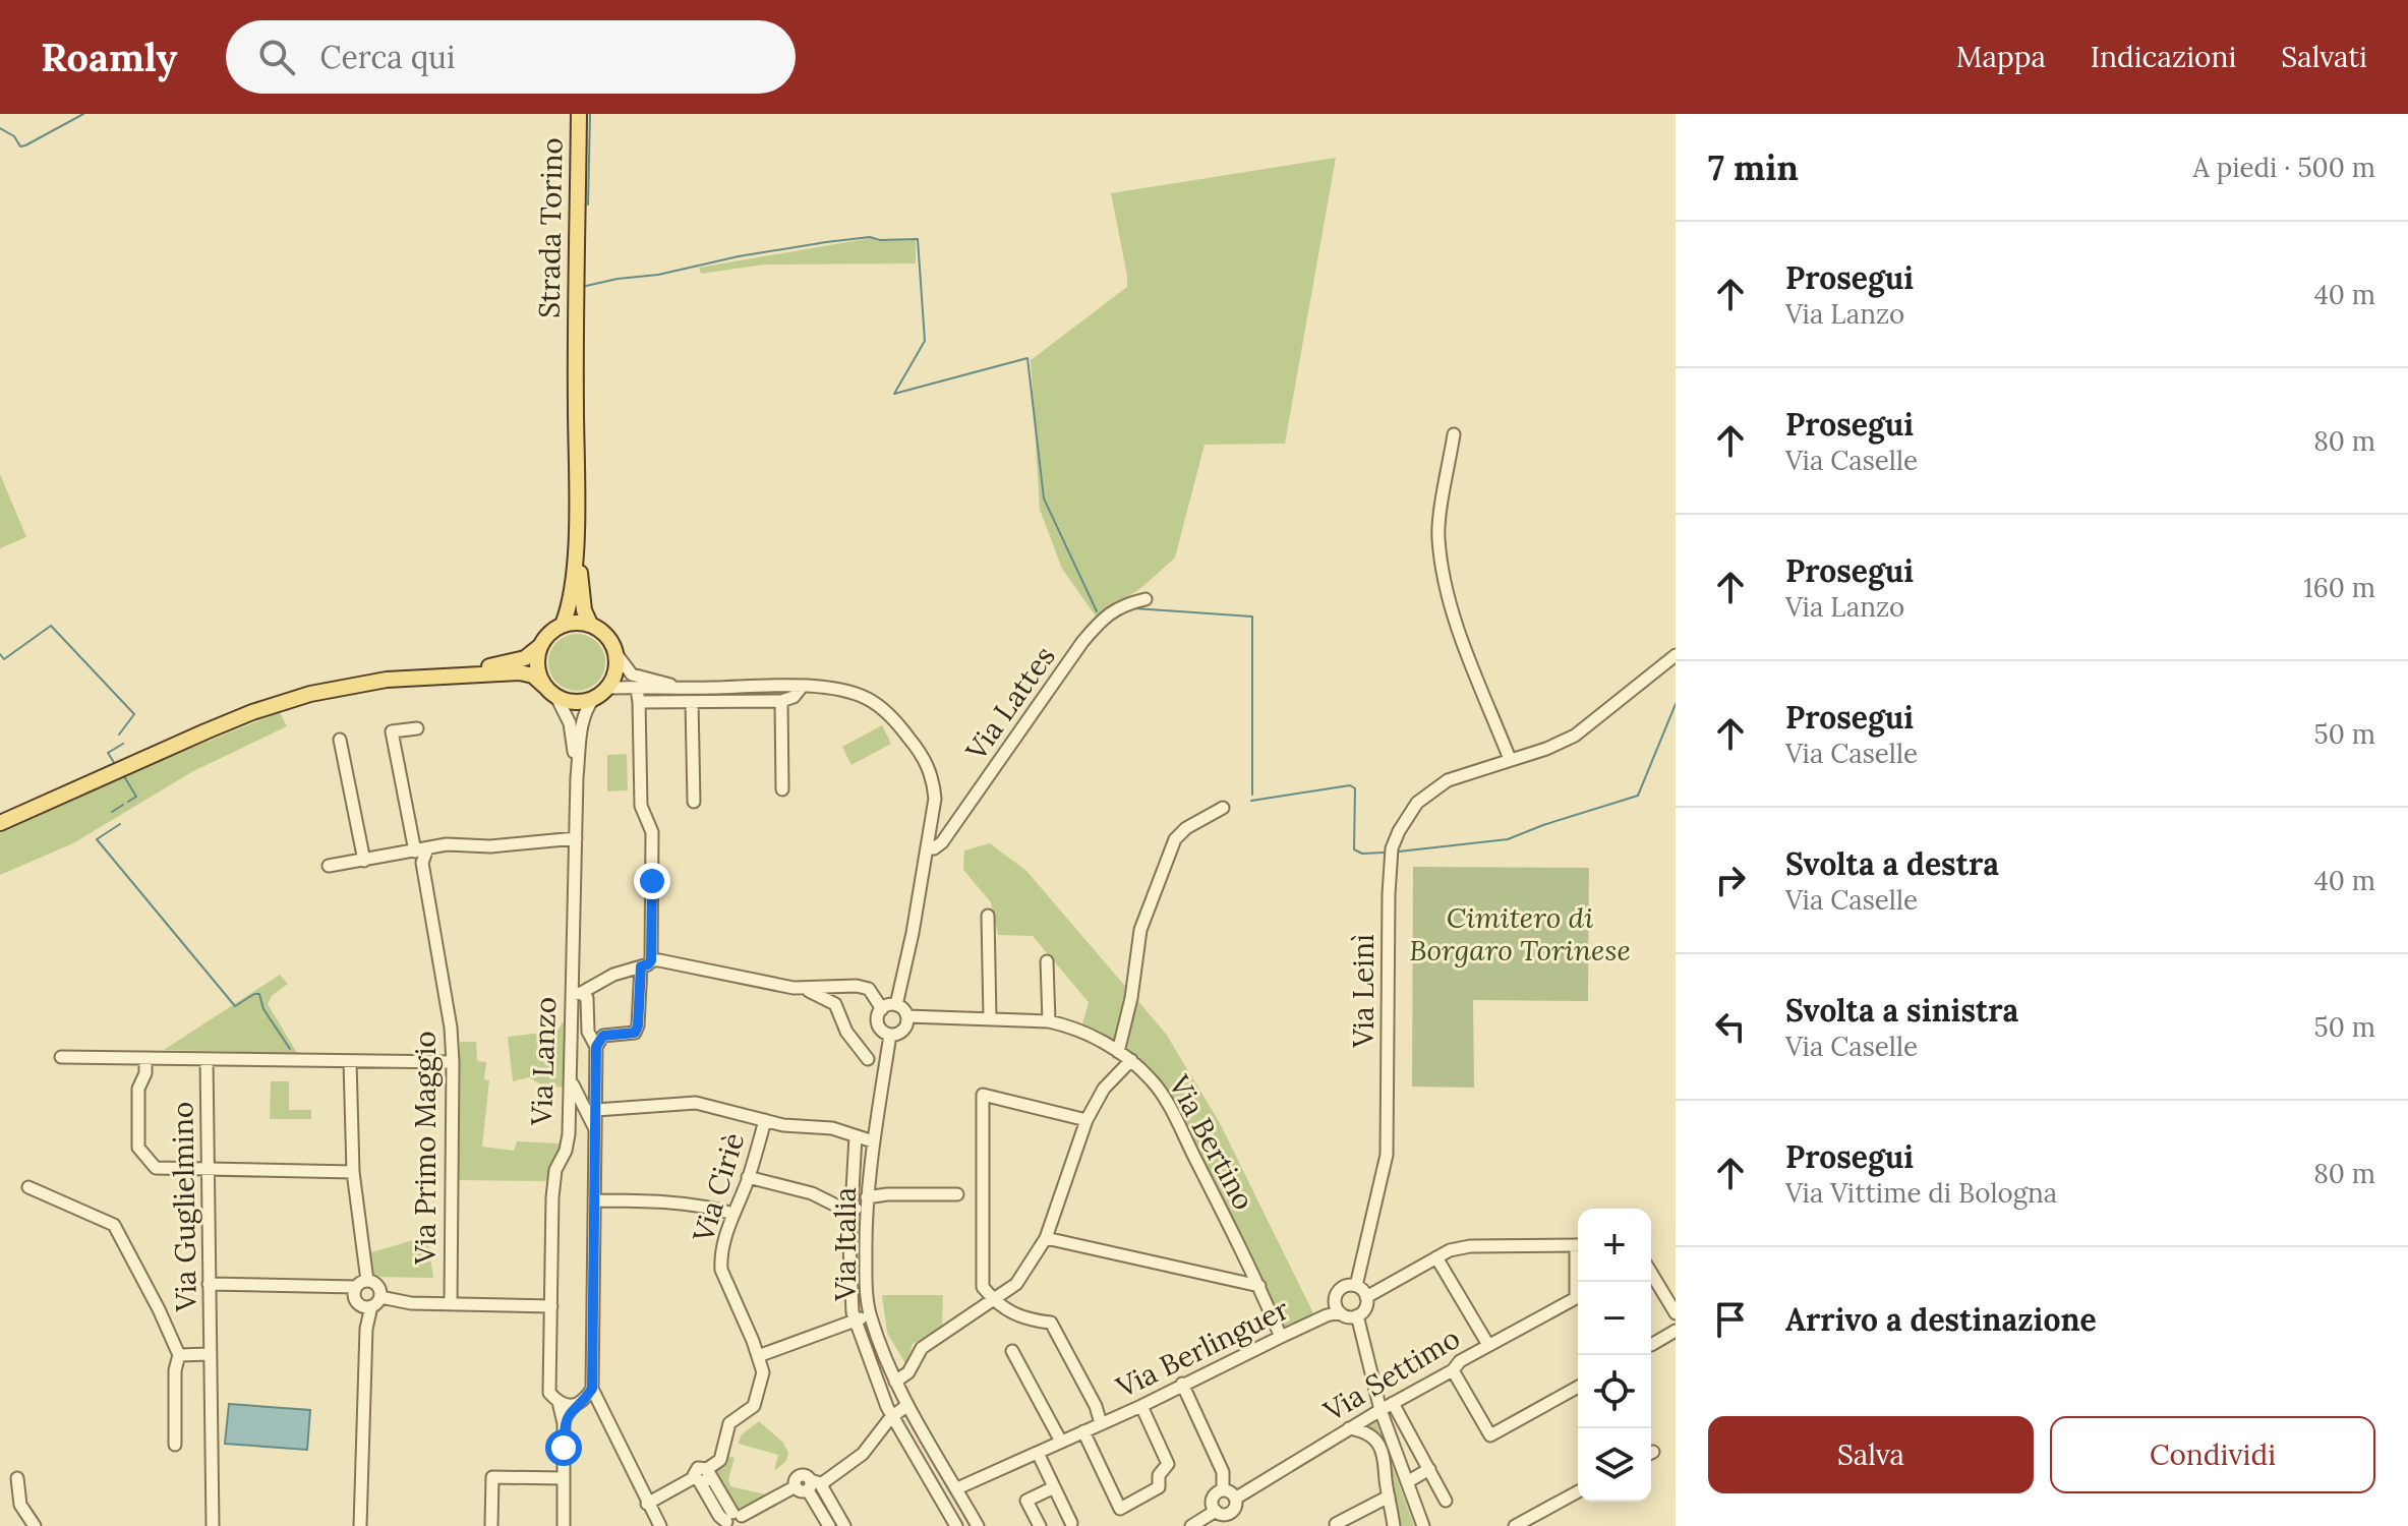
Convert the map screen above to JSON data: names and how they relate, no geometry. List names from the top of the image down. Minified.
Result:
{"streets":{"main road":["Strada Torino"],"street":["Via Lattes","Via Leinì","Via Lanzo","Via Bertino","Via Primo Maggio","Via Ciriè","Via Guglielmino","Via Italia","Via Berlinguer","Via Settimo"]},"crossings":[["Via Leinì","Via Berlinguer"],["Via Bertino","Via Italia"],["Via Bertino","Via Berlinguer"],["Via Italia","Via Berlinguer"]],"parks":["Cimitero di Borgaro Torinese"],"page":{"header":"Roamly","search":"Cerca qui","nav":["Mappa","Indicazioni","Salvati"],"heading":["7 min","A piedi · 500 m"],"list":[["Prosegui","Via Lanzo","40 m"],["Prosegui","Via Caselle","80 m"],["Prosegui","Via Lanzo","160 m"],["Prosegui","Via Caselle","50 m"],["Svolta a destra","Via Caselle","40 m"],["Svolta a sinistra","Via Caselle","50 m"],["Prosegui","Via Vittime di Bologna","80 m"],"Arrivo a destinazione"],"map_buttons":["+","−"],"buttons":["Salva","Condividi"]}}
